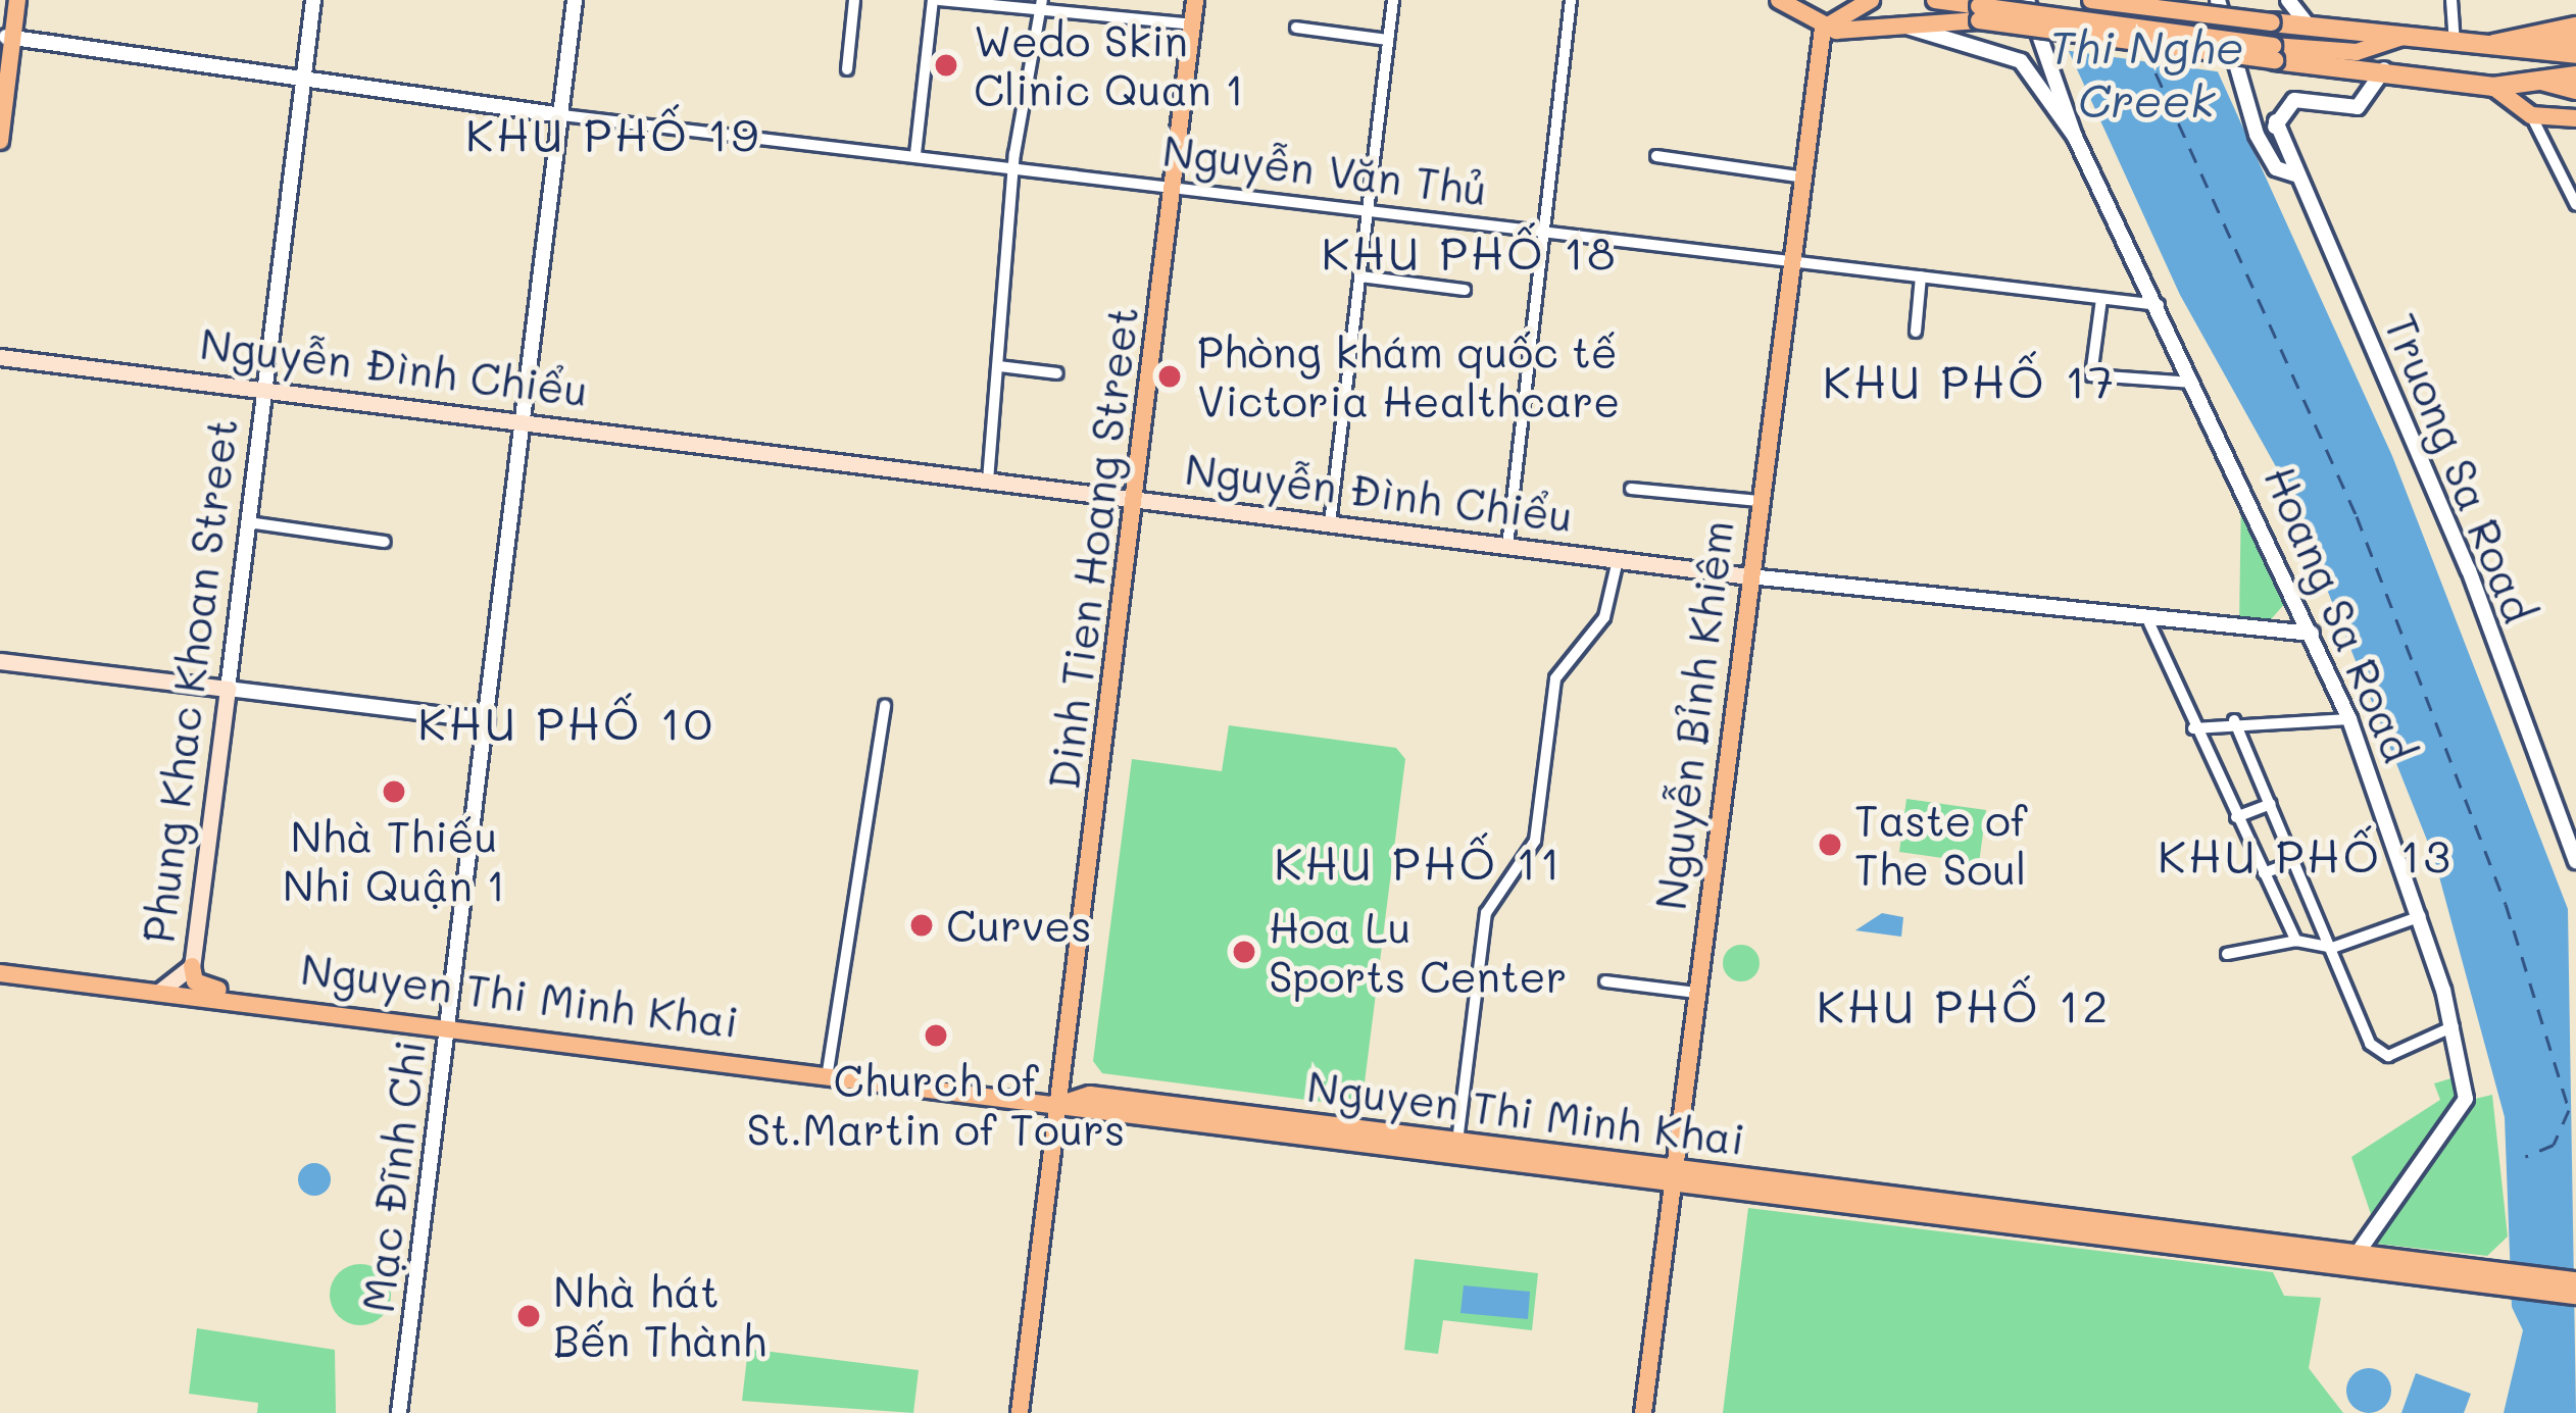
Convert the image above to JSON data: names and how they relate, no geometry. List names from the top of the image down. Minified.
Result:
{"streets":{"main road":["Nguyễn Đình Chiểu","Dinh Tien Hoang Street","Phung Khac Khoan Street","Nguyễn Bỉnh Khiêm","Nguyen Thi Minh Khai"],"street":["Nguyễn Văn Thủ","Truong Sa Road","Hoang Sa Road","Mạc Đĩnh Chi"]},"crossings":[["Nguyễn Văn Thủ","Dinh Tien Hoang Street"],["Nguyễn Văn Thủ","Hoang Sa Road"],["Nguyễn Văn Thủ","Nguyễn Bỉnh Khiêm"],["Nguyễn Văn Thủ","Mạc Đĩnh Chi"],["Nguyễn Đình Chiểu","Dinh Tien Hoang Street"],["Nguyễn Đình Chiểu","Hoang Sa Road"],["Nguyễn Đình Chiểu","Phung Khac Khoan Street"],["Nguyễn Đình Chiểu","Nguyễn Bỉnh Khiêm"],["Nguyễn Đình Chiểu","Mạc Đĩnh Chi"],["Dinh Tien Hoang Street","Nguyen Thi Minh Khai"],["Hoang Sa Road","Nguyen Thi Minh Khai"],["Phung Khac Khoan Street","Nguyen Thi Minh Khai"],["Nguyễn Bỉnh Khiêm","Nguyen Thi Minh Khai"],["Nguyen Thi Minh Khai","Mạc Đĩnh Chi"]],"districts":["KHU PHỐ 19","KHU PHỐ 18","KHU PHỐ 17","KHU PHỐ 10","KHU PHỐ 13","KHU PHỐ 11","KHU PHỐ 12"],"water":["Thi Nghe Creek"],"places":["Wedo Skin Clinic Quan 1","Phòng khám quốc tế Victoria Healthcare","Nhà Thiếu Nhi Quận 1","Taste of The Soul","Curves","Hoa Lu Sports Center","Church of St.Martin of Tours","Nhà hát Bến Thành"]}
